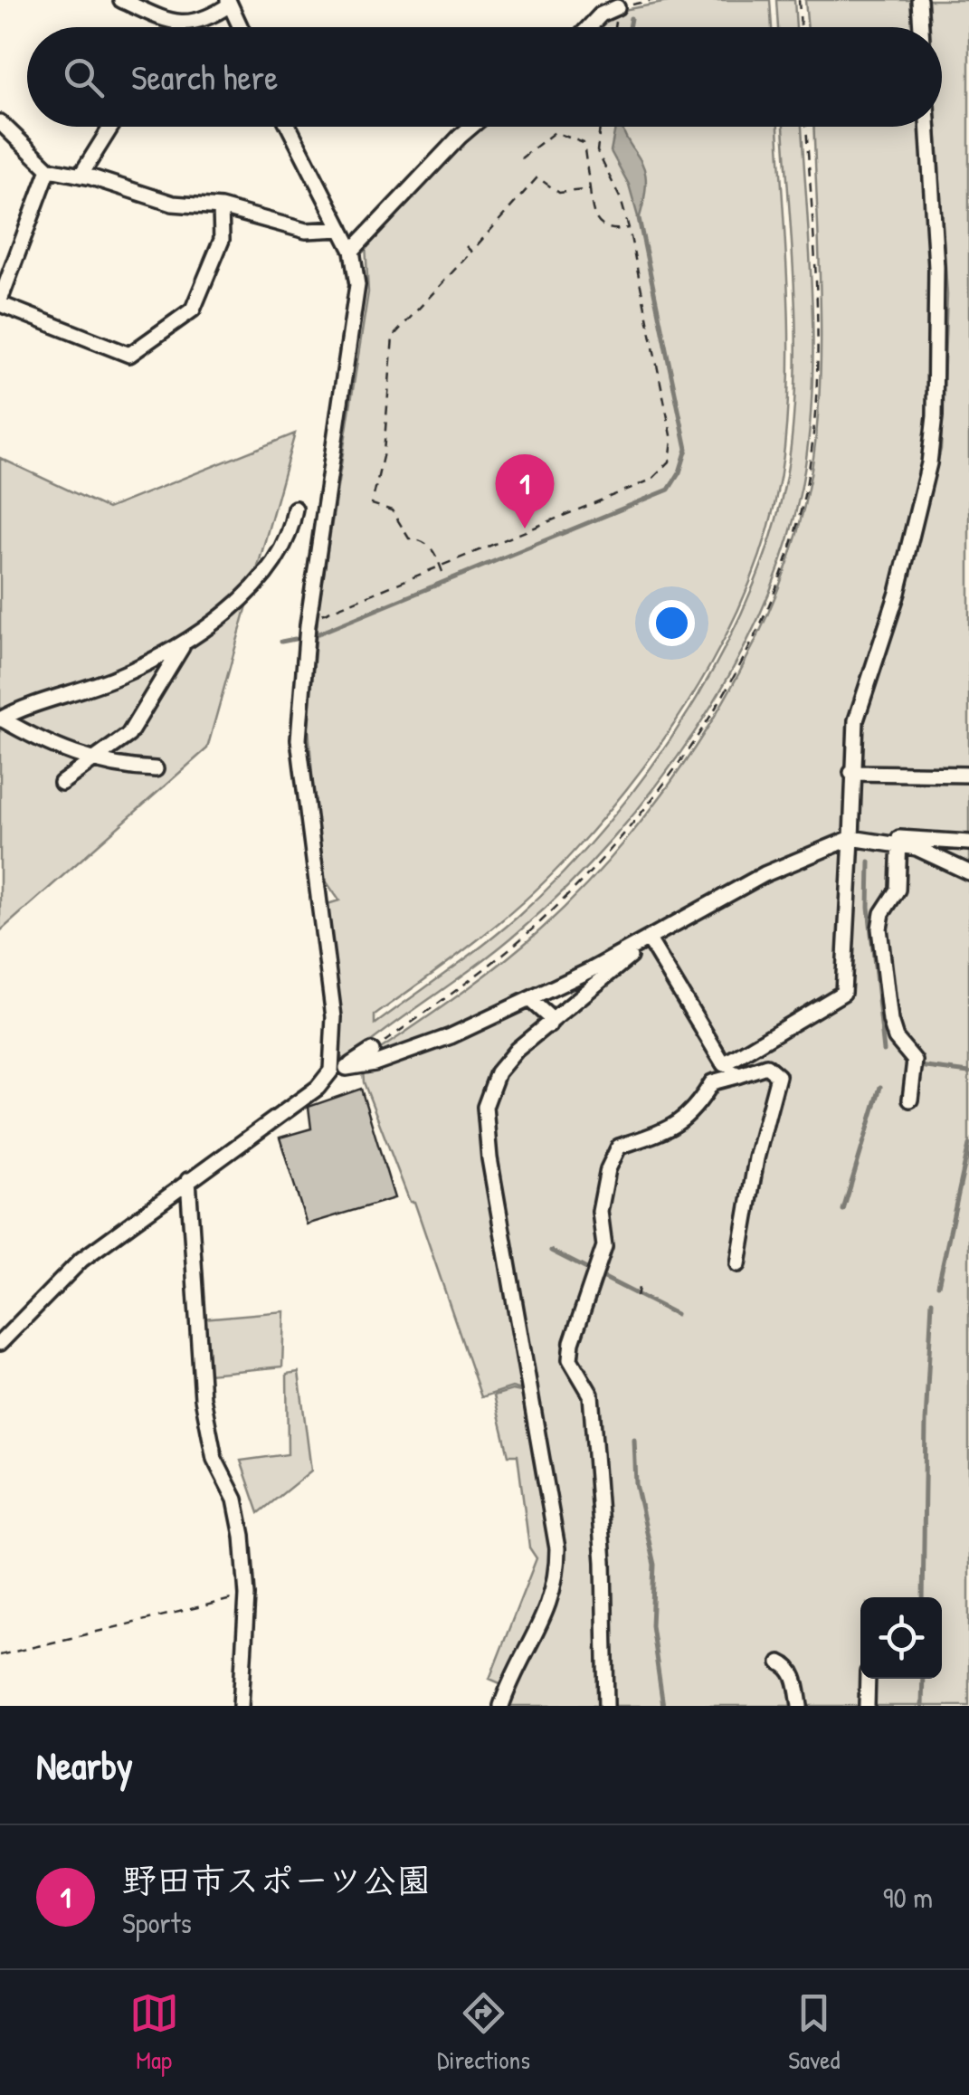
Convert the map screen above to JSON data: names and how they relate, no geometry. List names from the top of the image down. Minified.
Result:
{"page":{"search":"Search here","pins":"1","heading":"Nearby","list":[{"mark":"1","name":"野田市スポーツ公園","note":"Sports","value":"90 m"}],"nav":["Map","Directions","Saved"]}}
